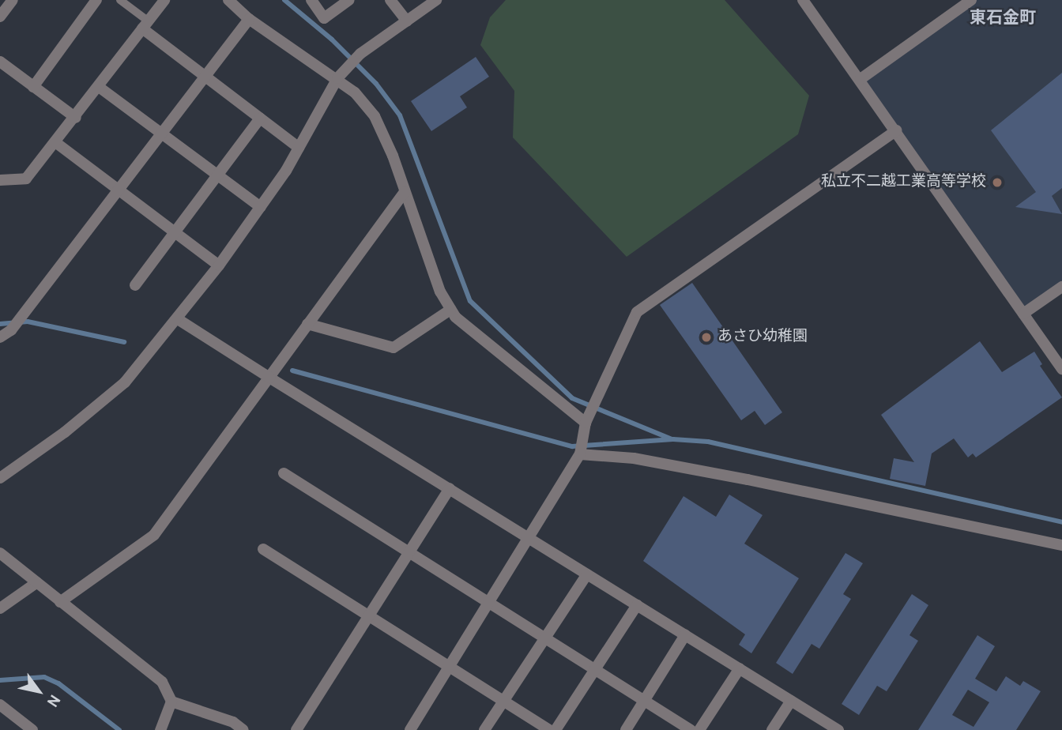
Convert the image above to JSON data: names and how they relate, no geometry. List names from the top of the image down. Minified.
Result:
{"districts":["東石金町"],"places":["私立不二越工業高等学校","あさひ幼稚園"],"north":"bottom right"}
